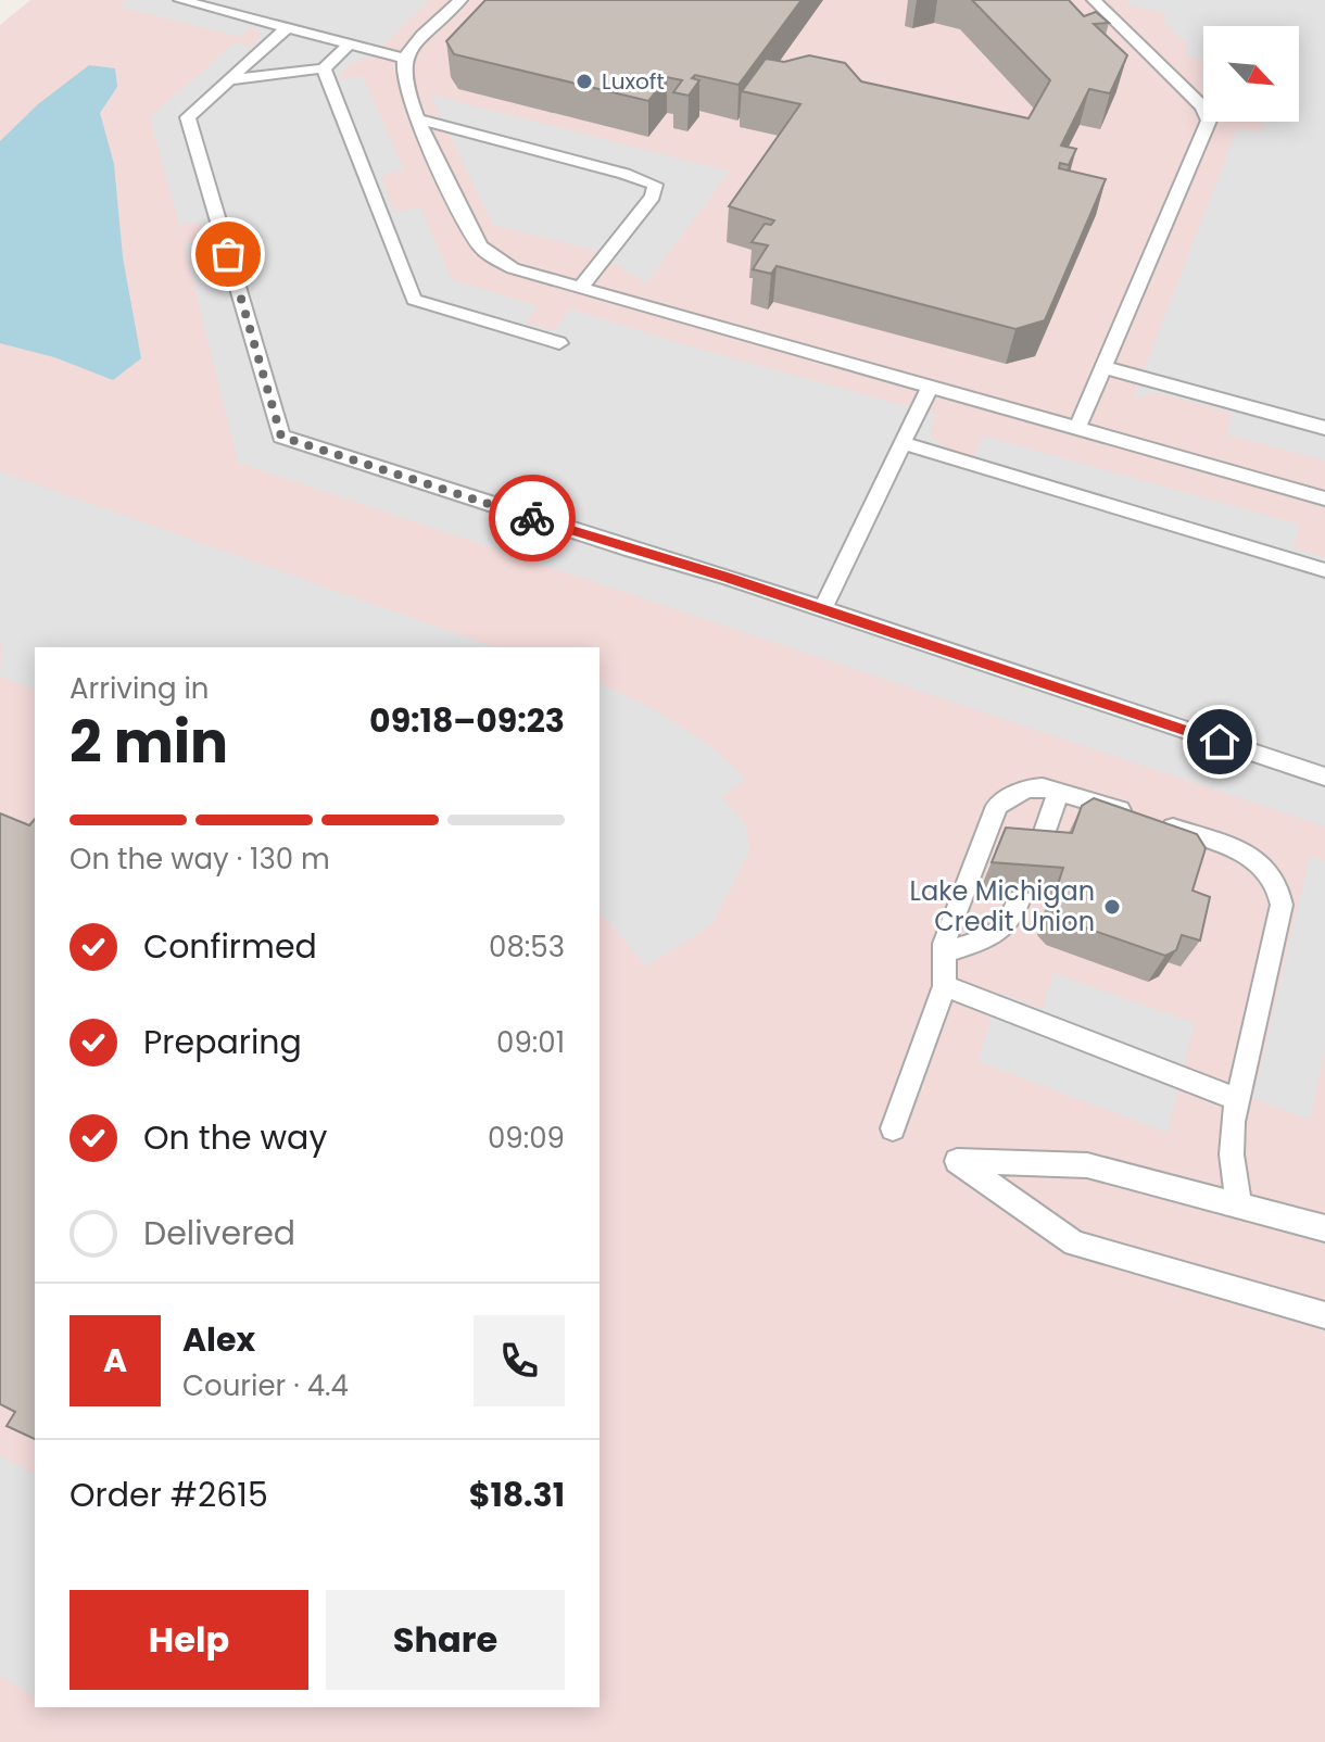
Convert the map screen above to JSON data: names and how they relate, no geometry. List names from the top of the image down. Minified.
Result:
{"places":["Luxoft","Lake Michigan Credit Union"],"north":"bottom right","page":{"heading":["2 min","Arriving in","09:18–09:23"],"panel":["Alex","Courier · 4.4","Order #2615","$18.31"],"bar":"On the way · 130 m","list":[["Confirmed","08:53"],["Preparing","09:01"],["On the way","09:09"],"Delivered"],"round":"A","buttons":["Help","Share"]}}
